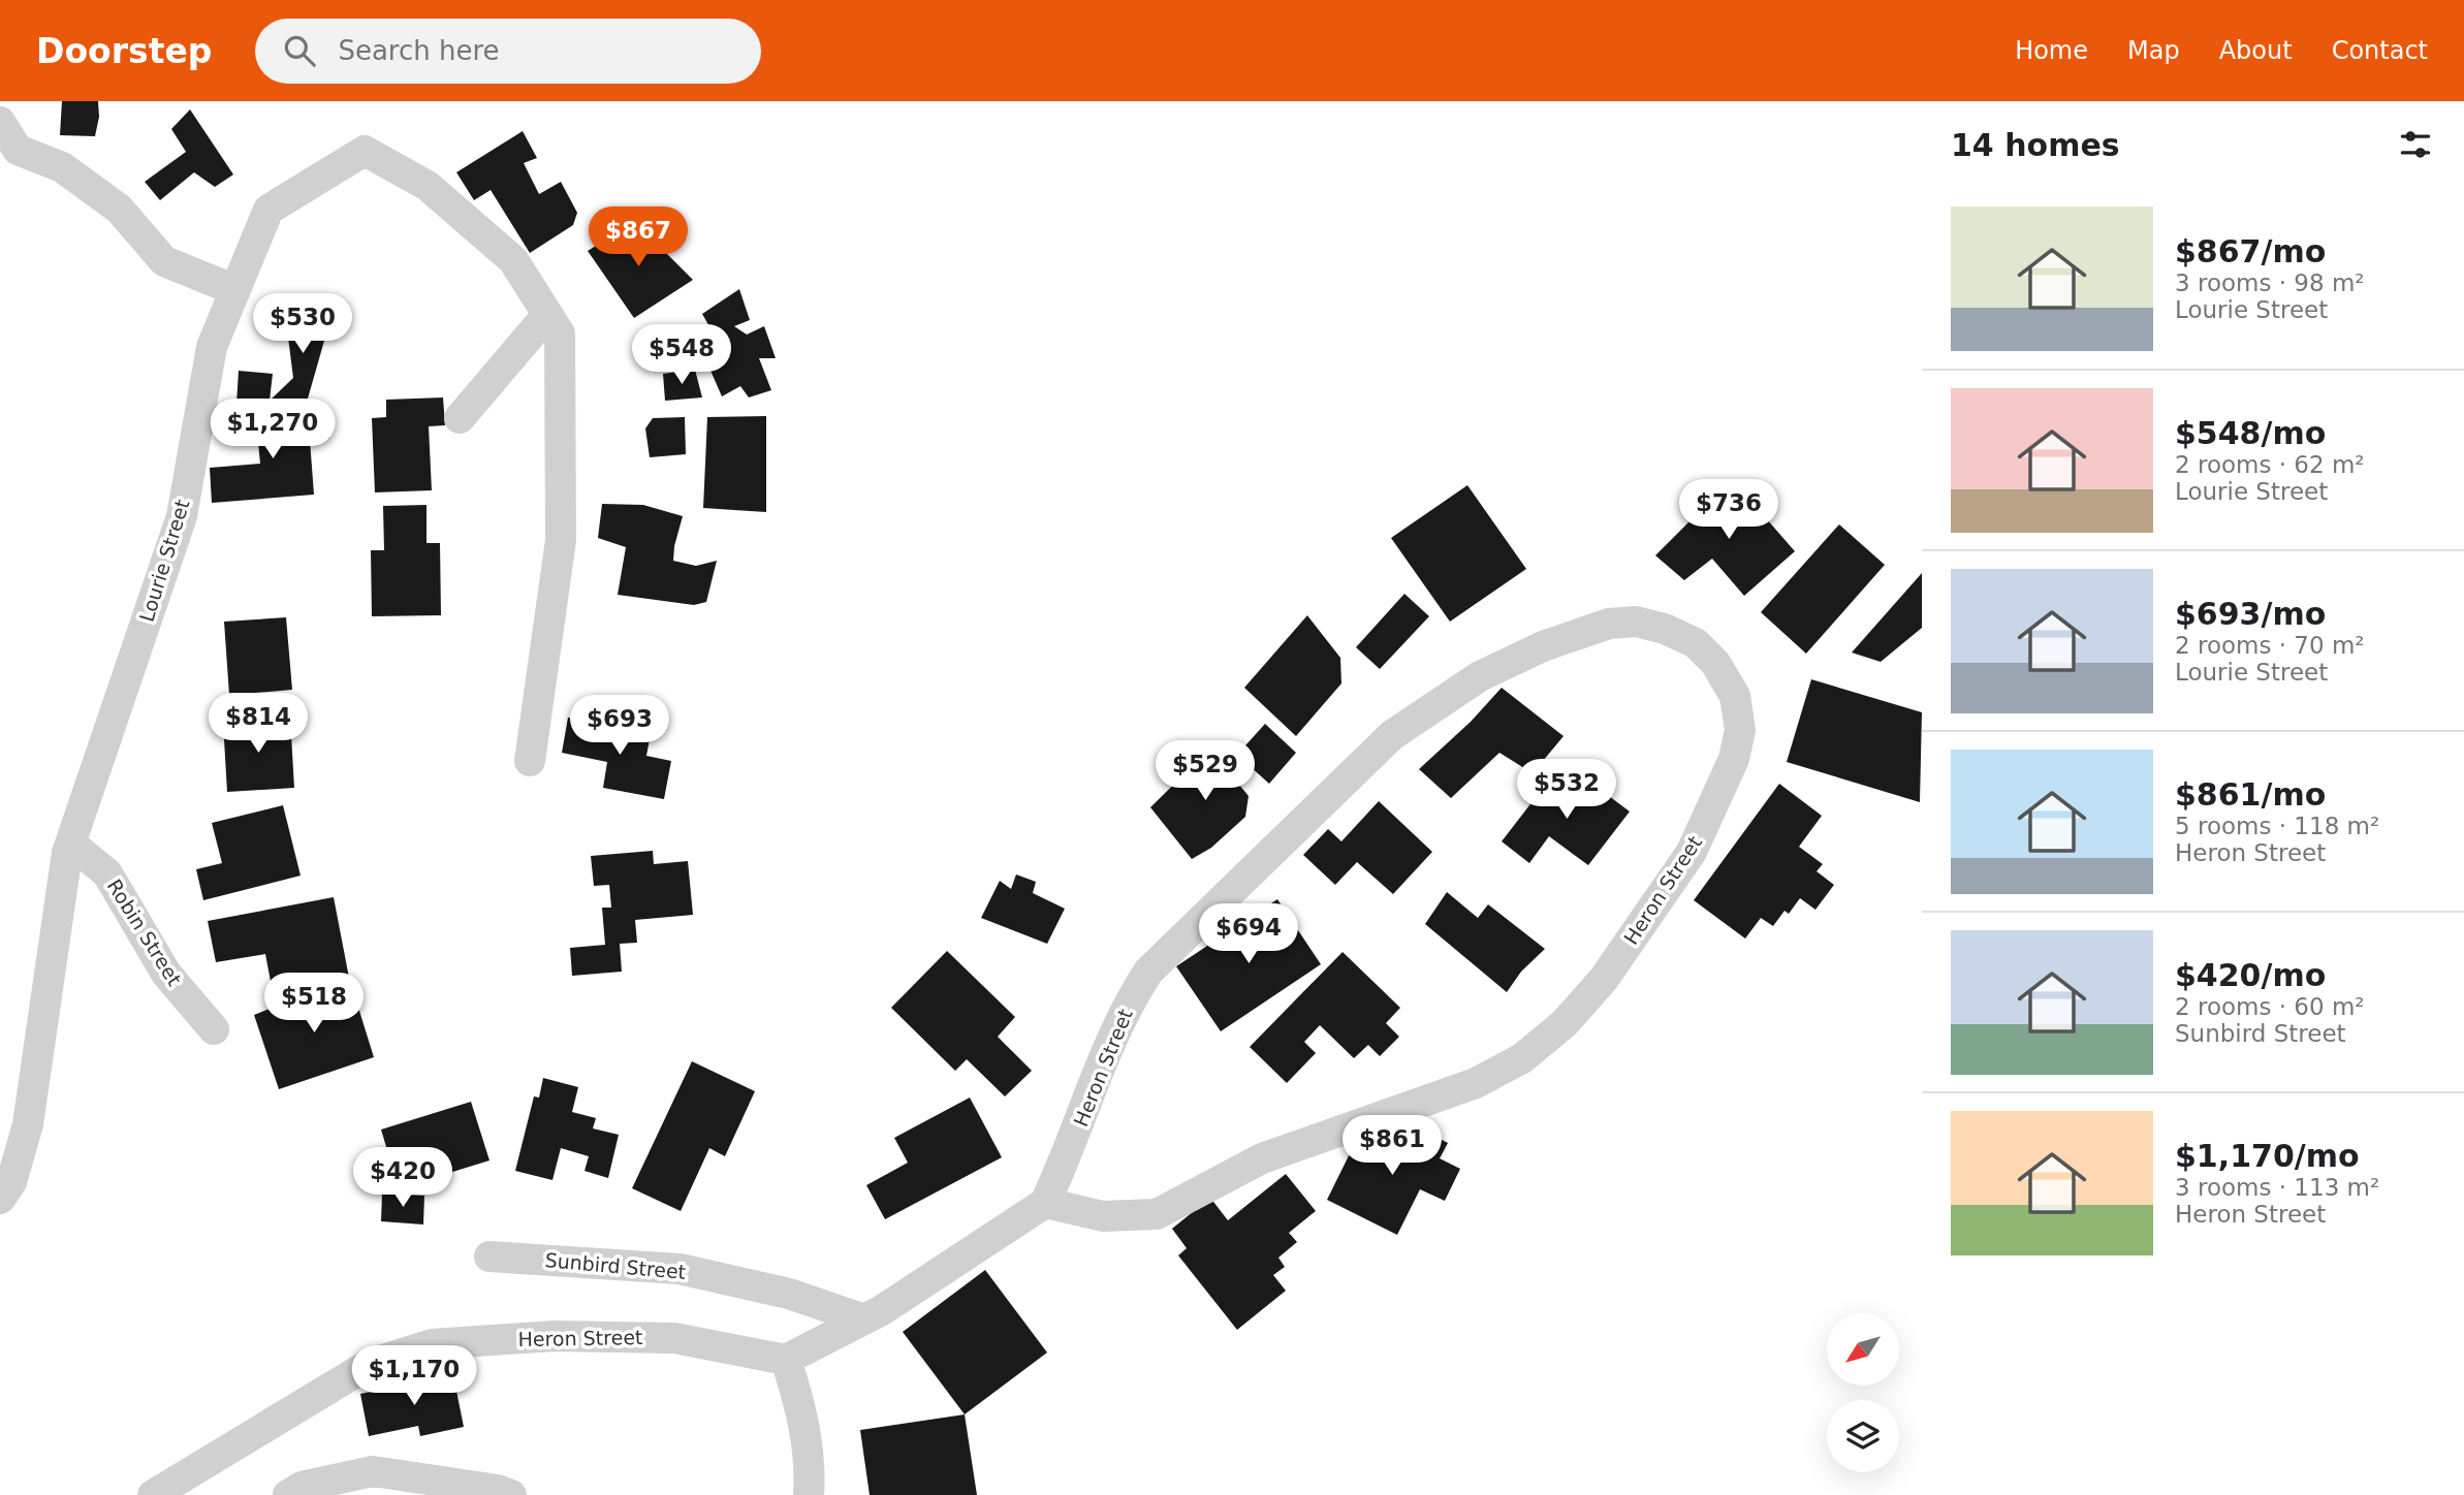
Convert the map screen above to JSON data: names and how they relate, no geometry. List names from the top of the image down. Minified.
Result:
{"streets":{"street":["Lourie Street","Heron Street","Robin Street","Sunbird Street"]},"crossings":[["Lourie Street","Robin Street"]],"north":"bottom left","page":{"header":"Doorstep","search":"Search here","nav":["Home","Map","About","Contact"],"heading":"14 homes","list":[{"name":"$867/mo","note":"3 rooms · 98 m² · Lourie Street"},{"name":"$548/mo","note":"2 rooms · 62 m² · Lourie Street"},{"name":"$693/mo","note":"2 rooms · 70 m² · Lourie Street"},{"name":"$861/mo","note":"5 rooms · 118 m² · Heron Street"},{"name":"$420/mo","note":"2 rooms · 60 m² · Sunbird Street"},{"name":"$1,170/mo","note":"3 rooms · 113 m² · Heron Street"}],"price":["$867","$530","$548","$1,270","$736","$814","$693","$529","$532","$694","$518","$861","$420","$1,170"]}}
